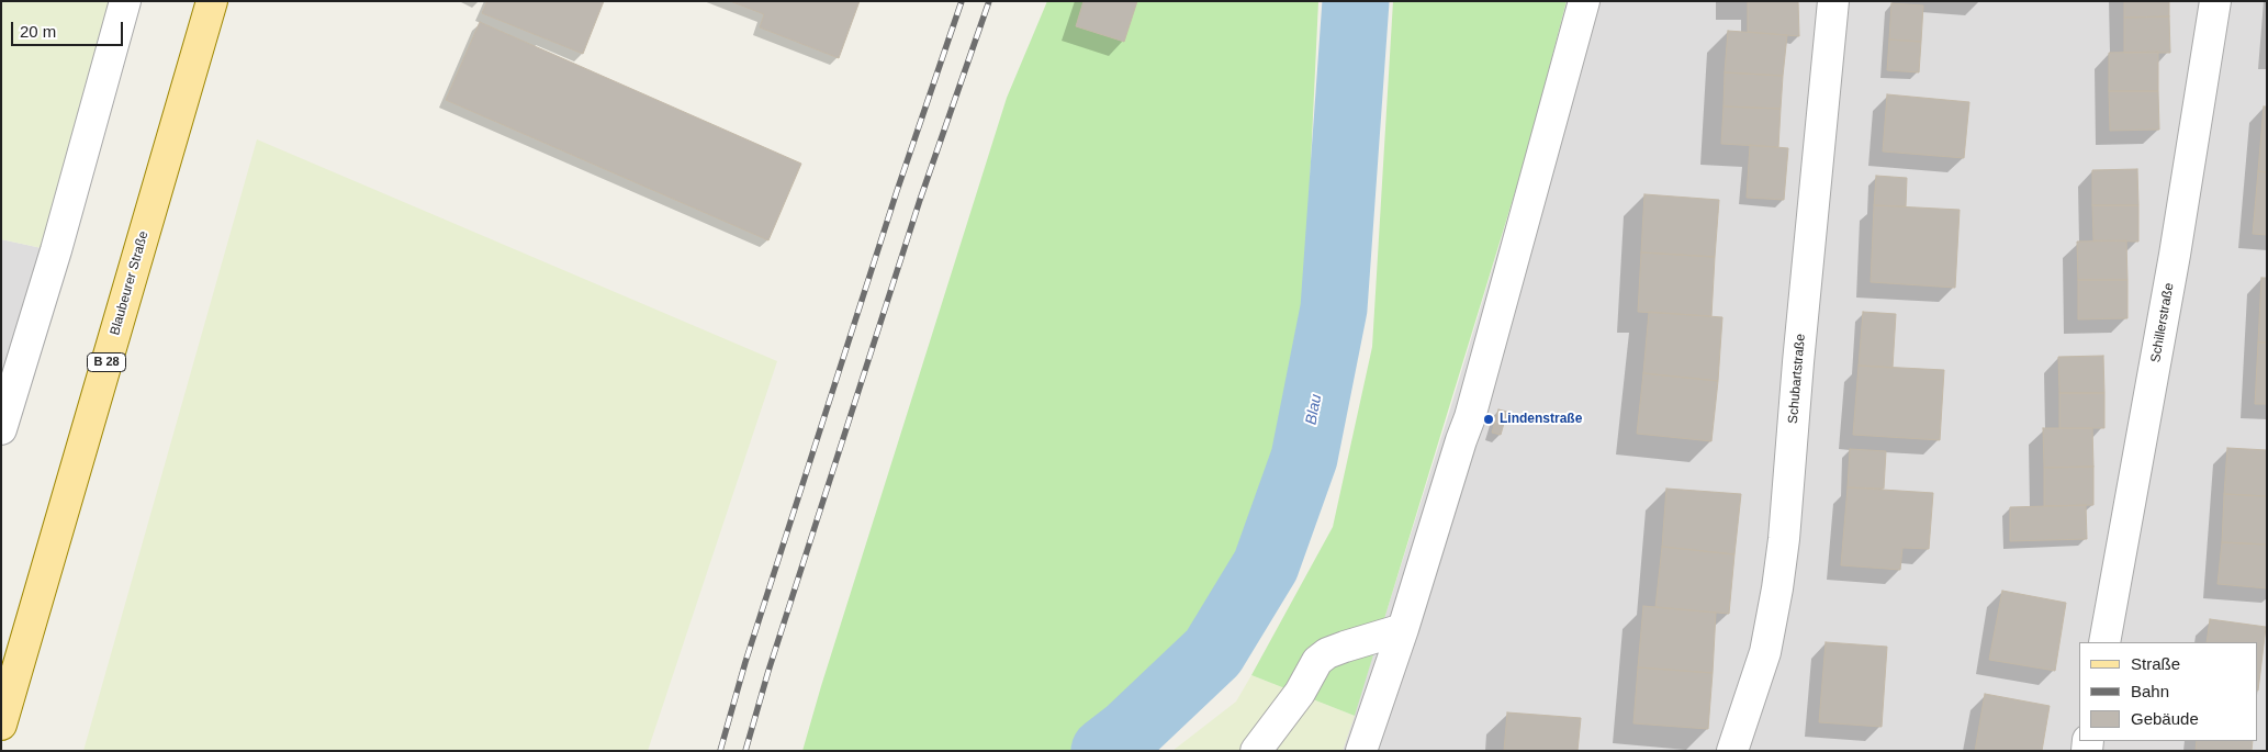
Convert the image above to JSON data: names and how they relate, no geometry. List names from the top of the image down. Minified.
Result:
{"streets":{"main road":["Blaubeurer Straße","B 28"],"street":["Schillerstraße","Schubartstraße"]},"water":["Blau"],"places":["Lindenstraße"],"legend":["Straße","Bahn","Gebäude"],"scale_bar":"20 m"}
